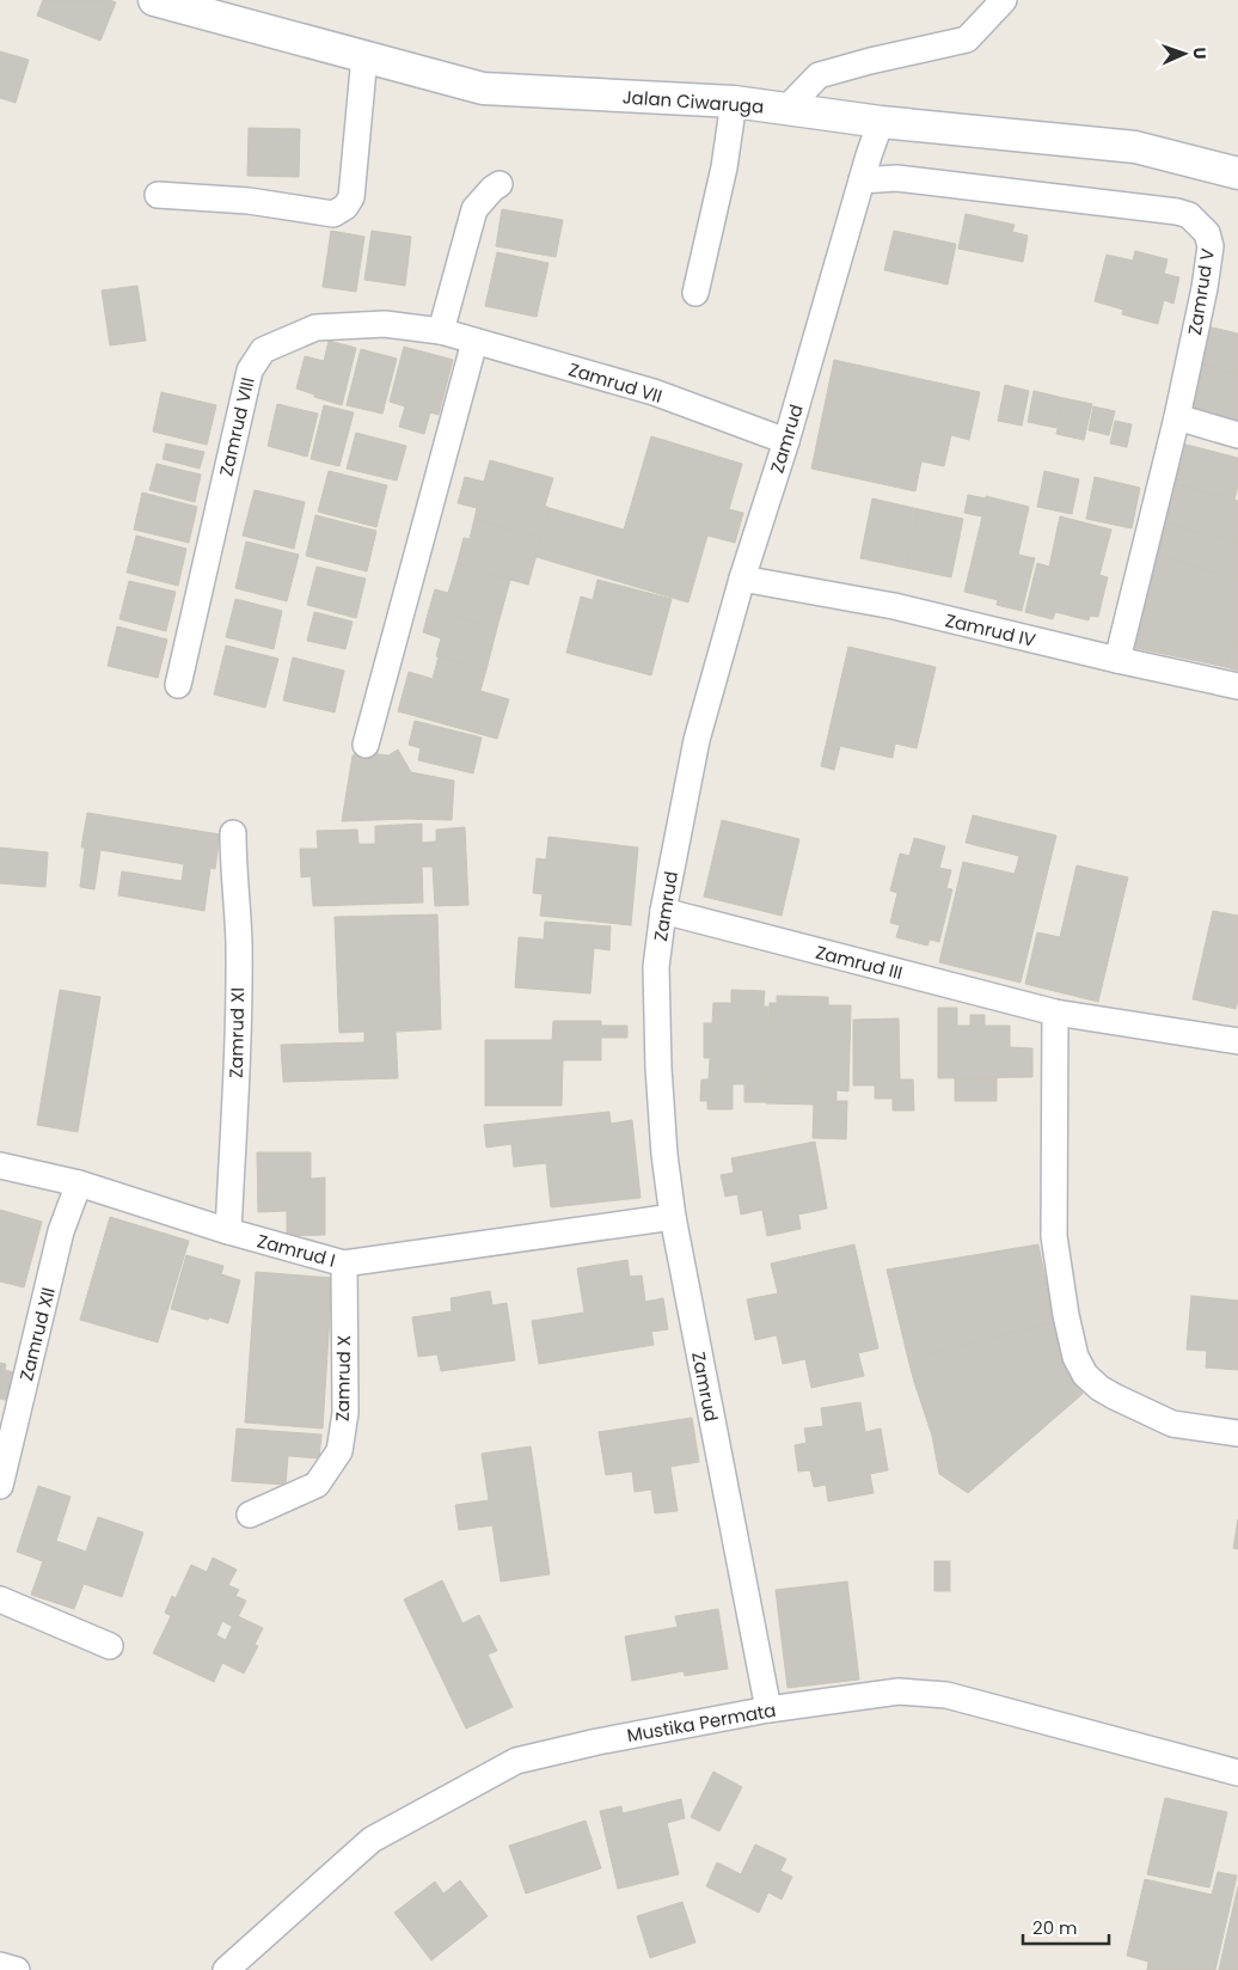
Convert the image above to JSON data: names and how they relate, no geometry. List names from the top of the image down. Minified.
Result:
{"streets":{"street":["Jalan Ciwaruga","Zamrud V","Zamrud VII","Zamrud VIII","Zamrud","Zamrud IV","Zamrud III","Zamrud XI","Zamrud I","Zamrud XII","Zamrud X","Mustika Permata"]},"crossings":[["Jalan Ciwaruga","Zamrud"],["Zamrud V","Zamrud"],["Zamrud V","Zamrud IV"],["Zamrud VII","Zamrud VIII"],["Zamrud VII","Zamrud"],["Zamrud","Zamrud IV"],["Zamrud","Zamrud III"],["Zamrud","Zamrud I"],["Zamrud","Mustika Permata"],["Zamrud XI","Zamrud I"],["Zamrud I","Zamrud XII"],["Zamrud I","Zamrud X"]],"scale_bar":"20 m","north":"right"}
